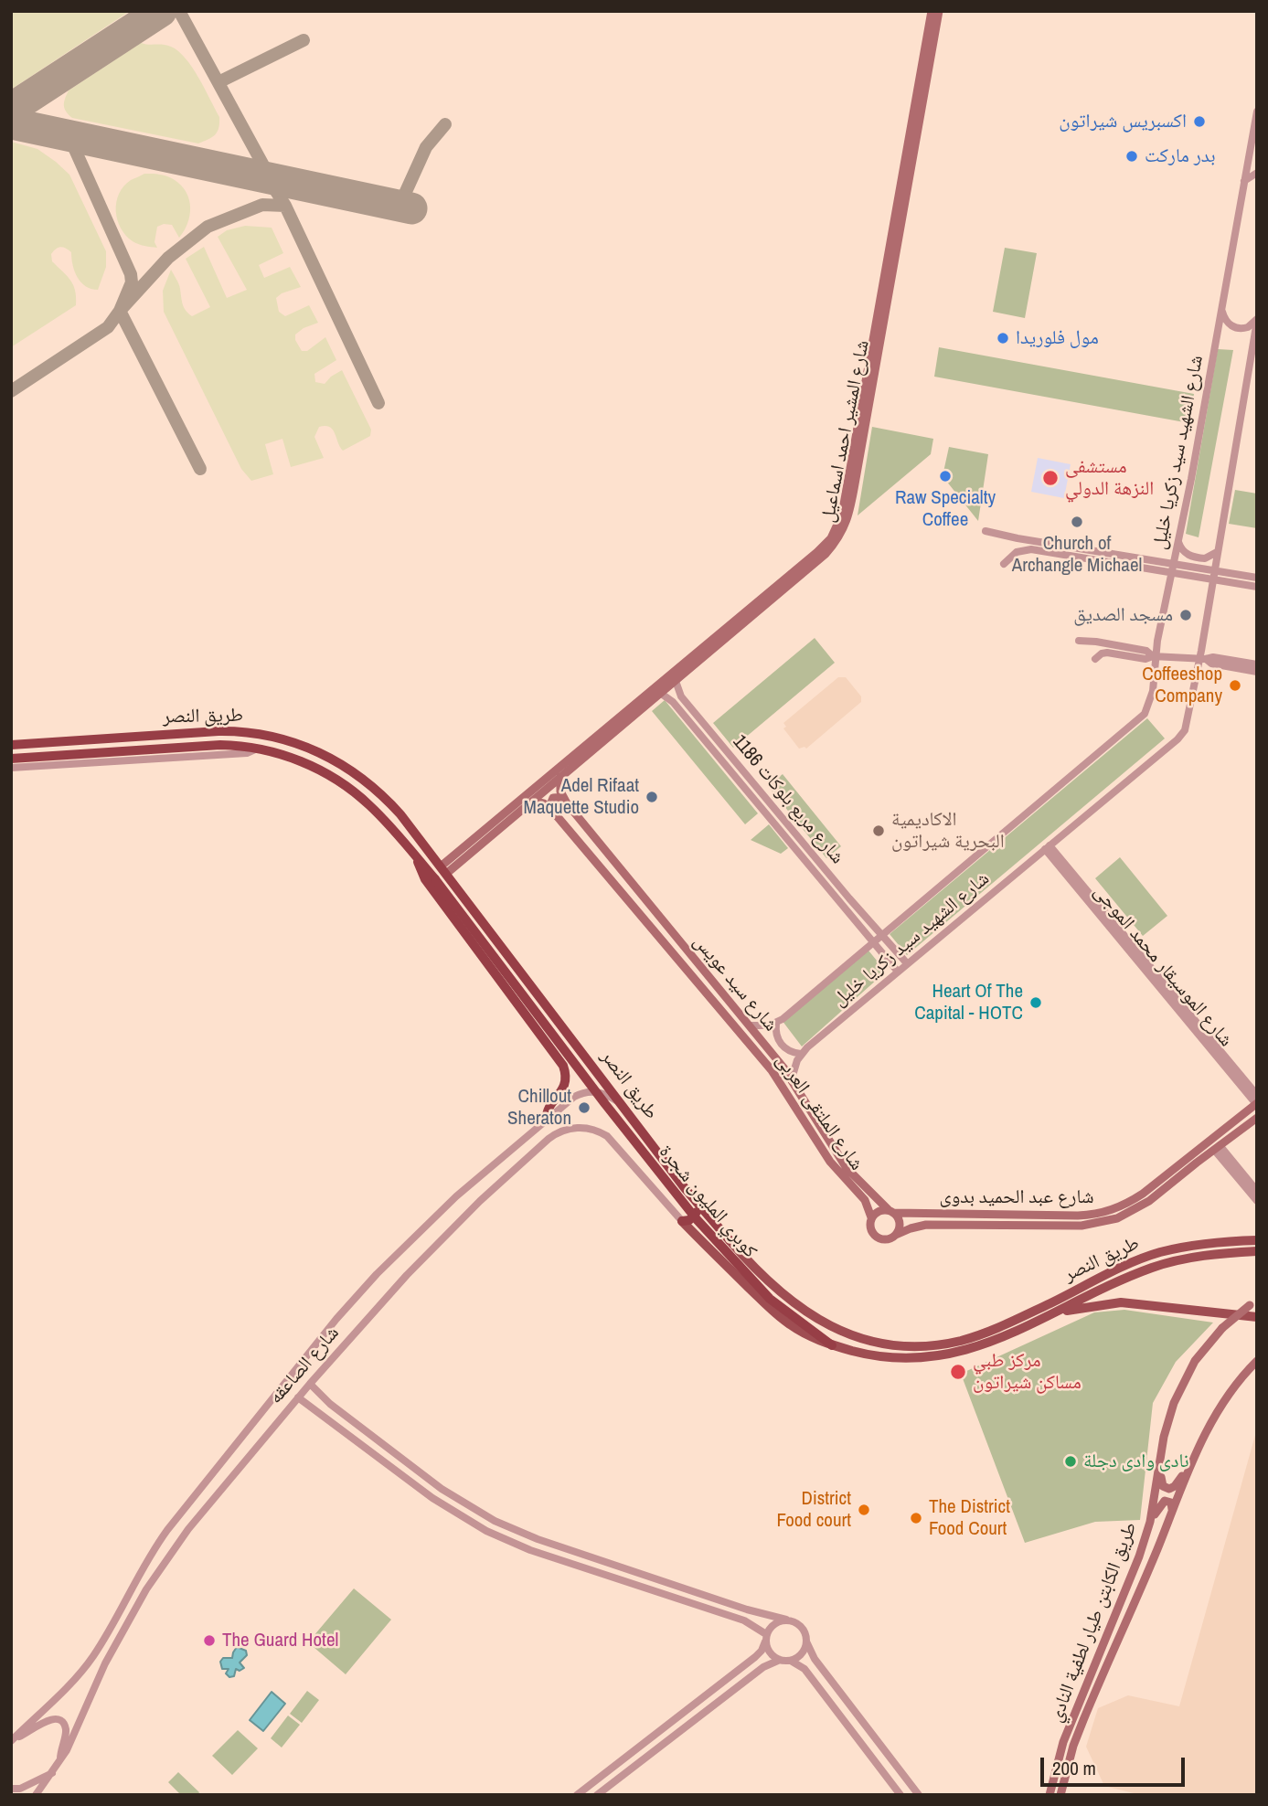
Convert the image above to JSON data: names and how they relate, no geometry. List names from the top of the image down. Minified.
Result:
{"streets":{"highway":["طريق النصر","كوبري المليون شجرة"],"main road":["شارع المشير احمد اسماعيل","شارع سيد عويس","شارع الملتقى العربى","شارع عبد الحميد بدوى","طريق الكابتن طيار لطفية النادي"],"street":["شارع الشهيد سيد زكريا خليل","شارع مربع بلوكات 1186","شارع الموسيقار محمد الموجى","شارع الصاعقه"]},"crossings":[["شارع المشير احمد اسماعيل","طريق النصر"],["شارع المشير احمد اسماعيل","شارع مربع بلوكات 1186"],["شارع المشير احمد اسماعيل","شارع الملتقى العربى"],["شارع الشهيد سيد زكريا خليل","شارع مربع بلوكات 1186"],["شارع الشهيد سيد زكريا خليل","شارع الموسيقار محمد الموجى"],["شارع الشهيد سيد زكريا خليل","شارع سيد عويس"],["طريق النصر","كوبري المليون شجرة"],["طريق النصر","شارع الصاعقه"],["شارع الموسيقار محمد الموجى","شارع عبد الحميد بدوى"],["شارع سيد عويس","شارع الملتقى العربى"],["شارع سيد عويس","شارع عبد الحميد بدوى"],["شارع الملتقى العربى","شارع عبد الحميد بدوى"]],"places":["اكسبريس شيراتون","بدر ماركت","مول فلوريدا","Raw Specialty Coffee","مستشفى النزهة الدولي","Church of Archangle Michael","مسجد الصديق","Coffeeshop Company","Adel Rifaat Maquette Studio","الاكاديمية البحرية شيراتون","Heart Of The Capital - HOTC","Chillout Sheraton","مركز طبي مساكن شيراتون","نادى وادى دجلة","District Food court","The District Food Court","The Guard Hotel"],"scale_bar":"200 m"}
